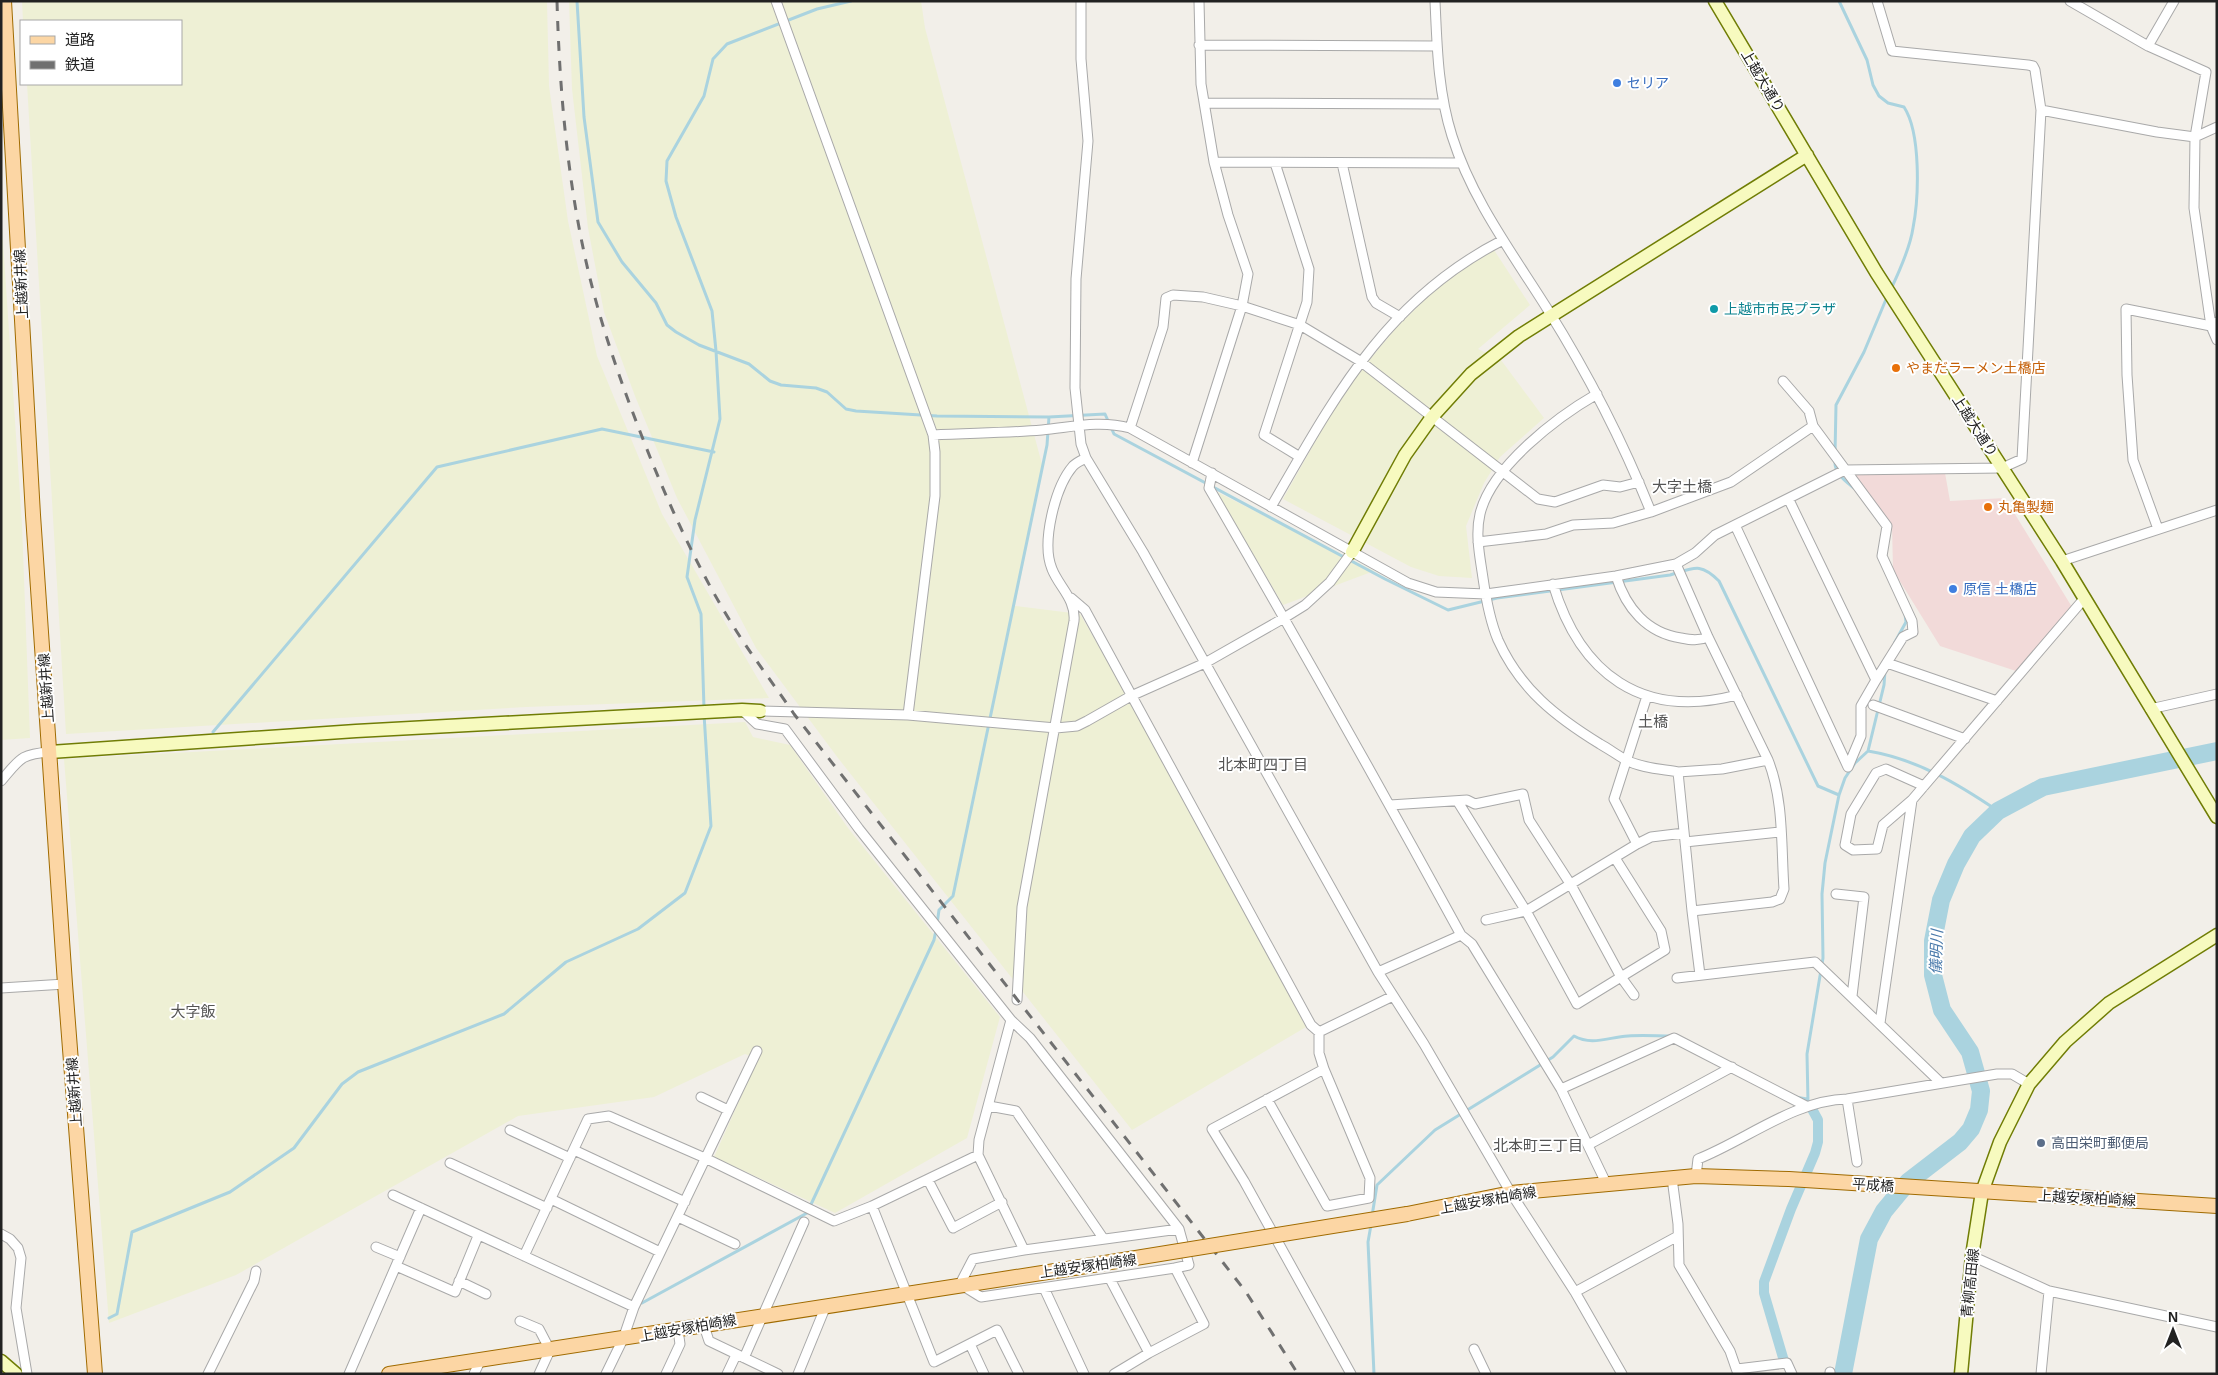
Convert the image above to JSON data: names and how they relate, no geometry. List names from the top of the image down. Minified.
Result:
{"streets":{"main road":["上越新井線","平成橋","上越安塚柏崎線"],"street":["上越大通り","青柳高田線"]},"crossings":[["平成橋","上越安塚柏崎線"],["上越安塚柏崎線","青柳高田線"]],"districts":["大字土橋","土橋","北本町四丁目","大字飯","北本町三丁目"],"water":["儀明川"],"places":["セリア","上越市市民プラザ","やまだラーメン土橋店","丸亀製麺","原信 土橋店","高田栄町郵便局"],"legend":["道路","鉄道"],"north":"top"}
